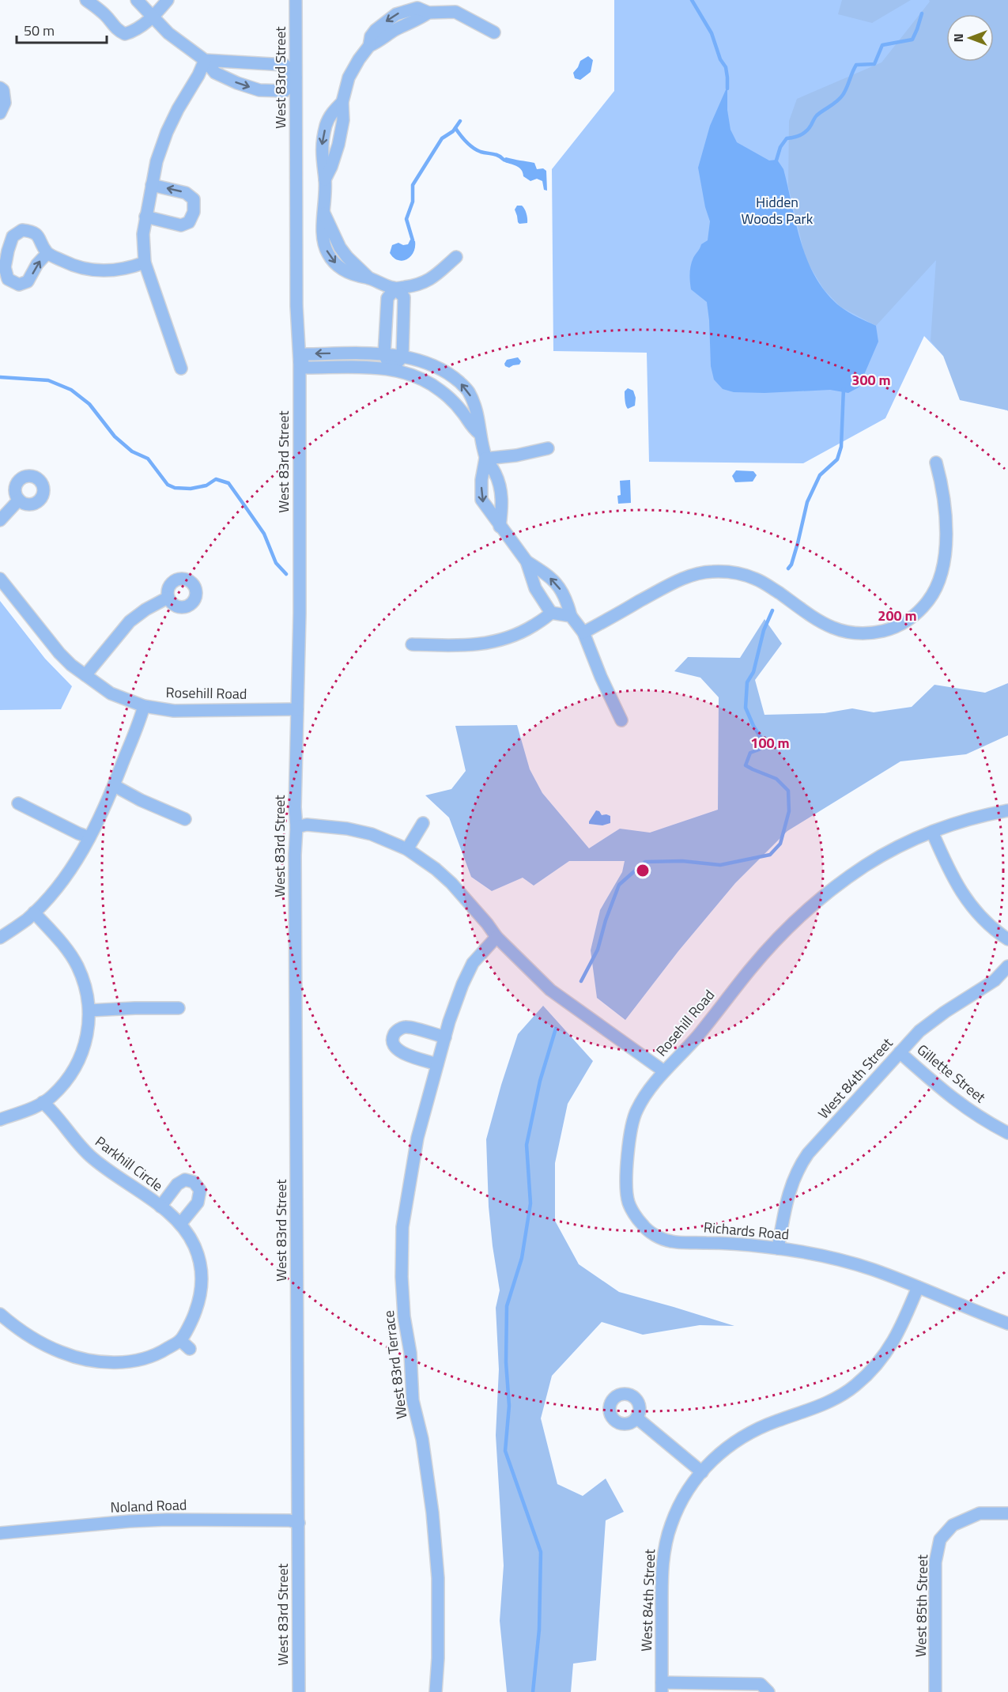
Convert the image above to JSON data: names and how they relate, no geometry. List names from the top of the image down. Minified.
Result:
{"streets":{"street":["West 83rd Street","Rosehill Road","Gillette Street","West 84th Street","Parkhill Circle","Richards Road","West 83rd Terrace","Noland Road","West 85th Street"]},"crossings":[["West 83rd Street","Rosehill Road"],["West 83rd Street","Noland Road"],["Rosehill Road","Richards Road"],["Rosehill Road","West 83rd Terrace"],["Gillette Street","West 84th Street"],["West 84th Street","Richards Road"]],"parks":["Hidden Woods Park"],"scale_bar":"50 m","north":"left","rings":["300 m","200 m","100 m"]}
